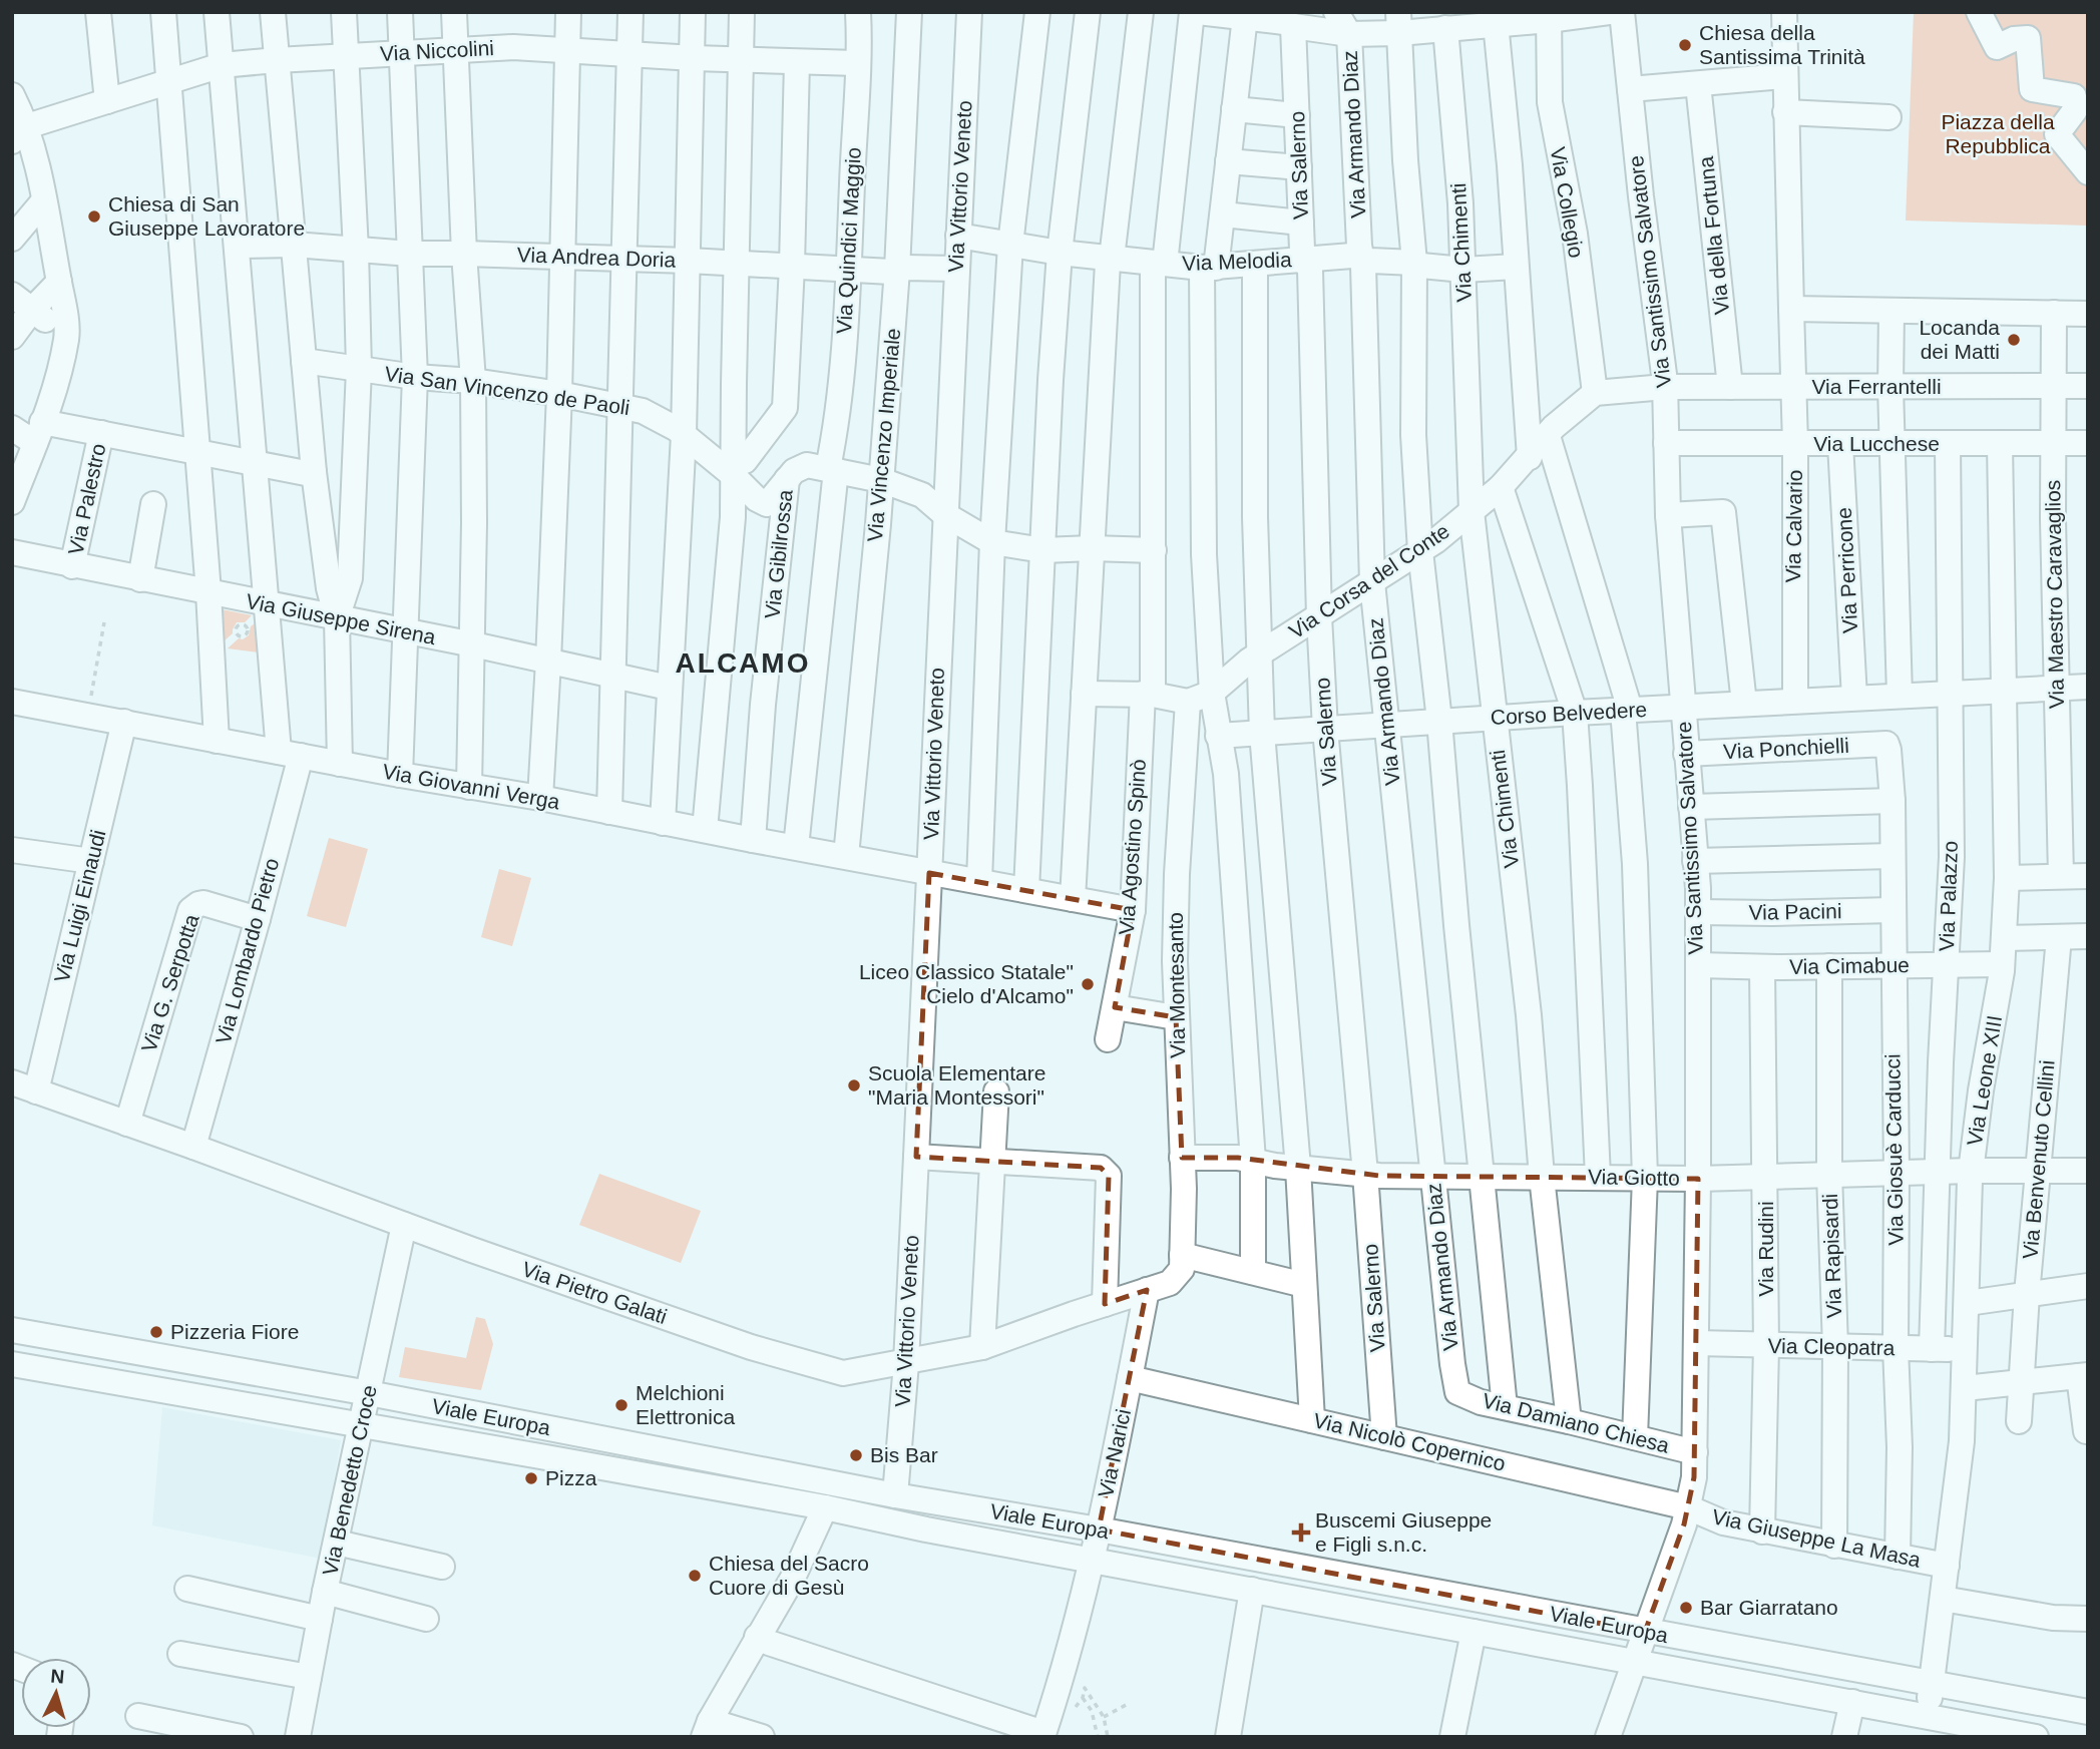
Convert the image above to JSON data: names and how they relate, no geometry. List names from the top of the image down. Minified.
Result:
{"streets":{"street":["Via Niccolini","Via Armando Diaz","Via Salerno","Via Vittorio Veneto","Via Collegio","Via della Fortuna","Via Quindici Maggio","Via Chimenti","Via Andrea Doria","Via Melodia","Via Santissimo Salvatore","Via Ferrantelli","Via San Vincenzo de Paoli","Via Vincenzo Imperiale","Via Lucchese","Via Palestro","Via Calvario","Via Gibilrossa","Via Perricone","Via Corsa del Conte","Via Maestro Caravaglios","Via Giuseppe Sirena","Corso Belvedere","Via Ponchielli","Via Giovanni Verga","Via Agostino Spinò","Via Palazzo","Via Luigi Einaudi","Via Pacini","Via Lombardo Pietro","Via Cimabue","Via G. Serpotta","Via Montesanto","Via Leone XIII","Via Giosuè Carducci","Via Benvenuto Cellini","Via Giotto","Via Rudini","Via Rapisardi","Via Pietro Galati","Via Cleopatra","Viale Europa","Via Damiano Chiesa","Via Nicolò Copernico","Via Narici","Via Benedetto Croce","Via Giuseppe La Masa"]},"crossings":[["Via Niccolini","Via Quindici Maggio"],["Via Niccolini","Via Lombardo Pietro"],["Via Armando Diaz","Via Melodia"],["Via Armando Diaz","Via Corsa del Conte"],["Via Armando Diaz","Corso Belvedere"],["Via Armando Diaz","Via Giotto"],["Via Armando Diaz","Via Damiano Chiesa"],["Via Salerno","Via Melodia"],["Via Salerno","Via Corsa del Conte"],["Via Salerno","Corso Belvedere"],["Via Salerno","Via Giotto"],["Via Salerno","Via Nicolò Copernico"],["Via Vittorio Veneto","Via Andrea Doria"],["Via Vittorio Veneto","Via Melodia"],["Via Vittorio Veneto","Via Giovanni Verga"],["Via Vittorio Veneto","Via Pietro Galati"],["Via Vittorio Veneto","Viale Europa"],["Via Collegio","Via Corsa del Conte"],["Via della Fortuna","Via Ferrantelli"],["Via Quindici Maggio","Via Andrea Doria"],["Via Quindici Maggio","Via Giovanni Verga"],["Via Chimenti","Via Melodia"],["Via Chimenti","Via Corsa del Conte"],["Via Chimenti","Corso Belvedere"],["Via Chimenti","Via Giotto"],["Via Chimenti","Via Damiano Chiesa"],["Via Andrea Doria","Via Vincenzo Imperiale"],["Via Andrea Doria","Via Lombardo Pietro"],["Via Melodia","Via Agostino Spinò"],["Via Santissimo Salvatore","Via Ferrantelli"],["Via Santissimo Salvatore","Via Lucchese"],["Via Santissimo Salvatore","Corso Belvedere"],["Via Santissimo Salvatore","Via Ponchielli"],["Via Santissimo Salvatore","Via Pacini"],["Via Santissimo Salvatore","Via Cimabue"],["Via Santissimo Salvatore","Via Giotto"],["Via Santissimo Salvatore","Via Cleopatra"],["Via Santissimo Salvatore","Viale Europa"],["Via Santissimo Salvatore","Via Damiano Chiesa"],["Via Santissimo Salvatore","Via Nicolò Copernico"],["Via Santissimo Salvatore","Via Giuseppe La Masa"],["Via Ferrantelli","Via Calvario"],["Via Ferrantelli","Via Maestro Caravaglios"],["Via San Vincenzo de Paoli","Via Gibilrossa"],["Via Vincenzo Imperiale","Via Giovanni Verga"],["Via Lucchese","Via Calvario"],["Via Lucchese","Via Perricone"],["Via Lucchese","Via Maestro Caravaglios"],["Via Lucchese","Via Palazzo"],["Via Lucchese","Via Leone XIII"],["Via Palestro","Via Giuseppe Sirena"],["Via Calvario","Corso Belvedere"],["Via Gibilrossa","Via Giovanni Verga"],["Via Perricone","Corso Belvedere"],["Via Corsa del Conte","Via Montesanto"],["Via Maestro Caravaglios","Corso Belvedere"],["Via Giuseppe Sirena","Via Lombardo Pietro"],["Corso Belvedere","Via Palazzo"],["Corso Belvedere","Via Leone XIII"],["Via Ponchielli","Via Giosuè Carducci"],["Via Giovanni Verga","Via Agostino Spinò"],["Via Giovanni Verga","Via Luigi Einaudi"],["Via Giovanni Verga","Via Lombardo Pietro"],["Via Palazzo","Via Cimabue"],["Via Palazzo","Via Giotto"],["Via Palazzo","Via Cleopatra"],["Via Luigi Einaudi","Via Pietro Galati"],["Via Pacini","Via Giosuè Carducci"],["Via Lombardo Pietro","Via G. Serpotta"],["Via Lombardo Pietro","Via Pietro Galati"],["Via Cimabue","Via Leone XIII"],["Via Cimabue","Via Giosuè Carducci"],["Via Cimabue","Via Rudini"],["Via Cimabue","Via Rapisardi"],["Via G. Serpotta","Via Pietro Galati"],["Via Montesanto","Via Giotto"],["Via Montesanto","Via Pietro Galati"],["Via Leone XIII","Via Giotto"],["Via Leone XIII","Via Cleopatra"],["Via Leone XIII","Viale Europa"],["Via Leone XIII","Via Giuseppe La Masa"],["Via Giosuè Carducci","Via Giotto"],["Via Giosuè Carducci","Via Cleopatra"],["Via Giosuè Carducci","Via Giuseppe La Masa"],["Via Benvenuto Cellini","Via Giotto"],["Via Giotto","Via Rudini"],["Via Giotto","Via Rapisardi"],["Via Rudini","Via Cleopatra"],["Via Rudini","Via Giuseppe La Masa"],["Via Rapisardi","Via Cleopatra"],["Via Rapisardi","Via Giuseppe La Masa"],["Via Pietro Galati","Via Narici"],["Via Pietro Galati","Via Benedetto Croce"],["Viale Europa","Via Narici"],["Viale Europa","Via Benedetto Croce"],["Via Nicolò Copernico","Via Narici"],["Via Nicolò Copernico","Via Giuseppe La Masa"]],"districts":["ALCAMO"],"parks":["Piazza della Repubblica"],"places":{"other":["Chiesa della Santissima Trinità","Chiesa di San Giuseppe Lavoratore","Locanda dei Matti","Liceo Classico Statale\" Cielo d'Alcamo\"","Scuola Elementare \"Maria Montessori\"","Pizzeria Fiore","Melchioni Elettronica","Bis Bar","Pizza","Chiesa del Sacro Cuore di Gesù","Bar Giarratano"],"health":["Buscemi Giuseppe e Figli s.n.c."]},"north":"top"}
